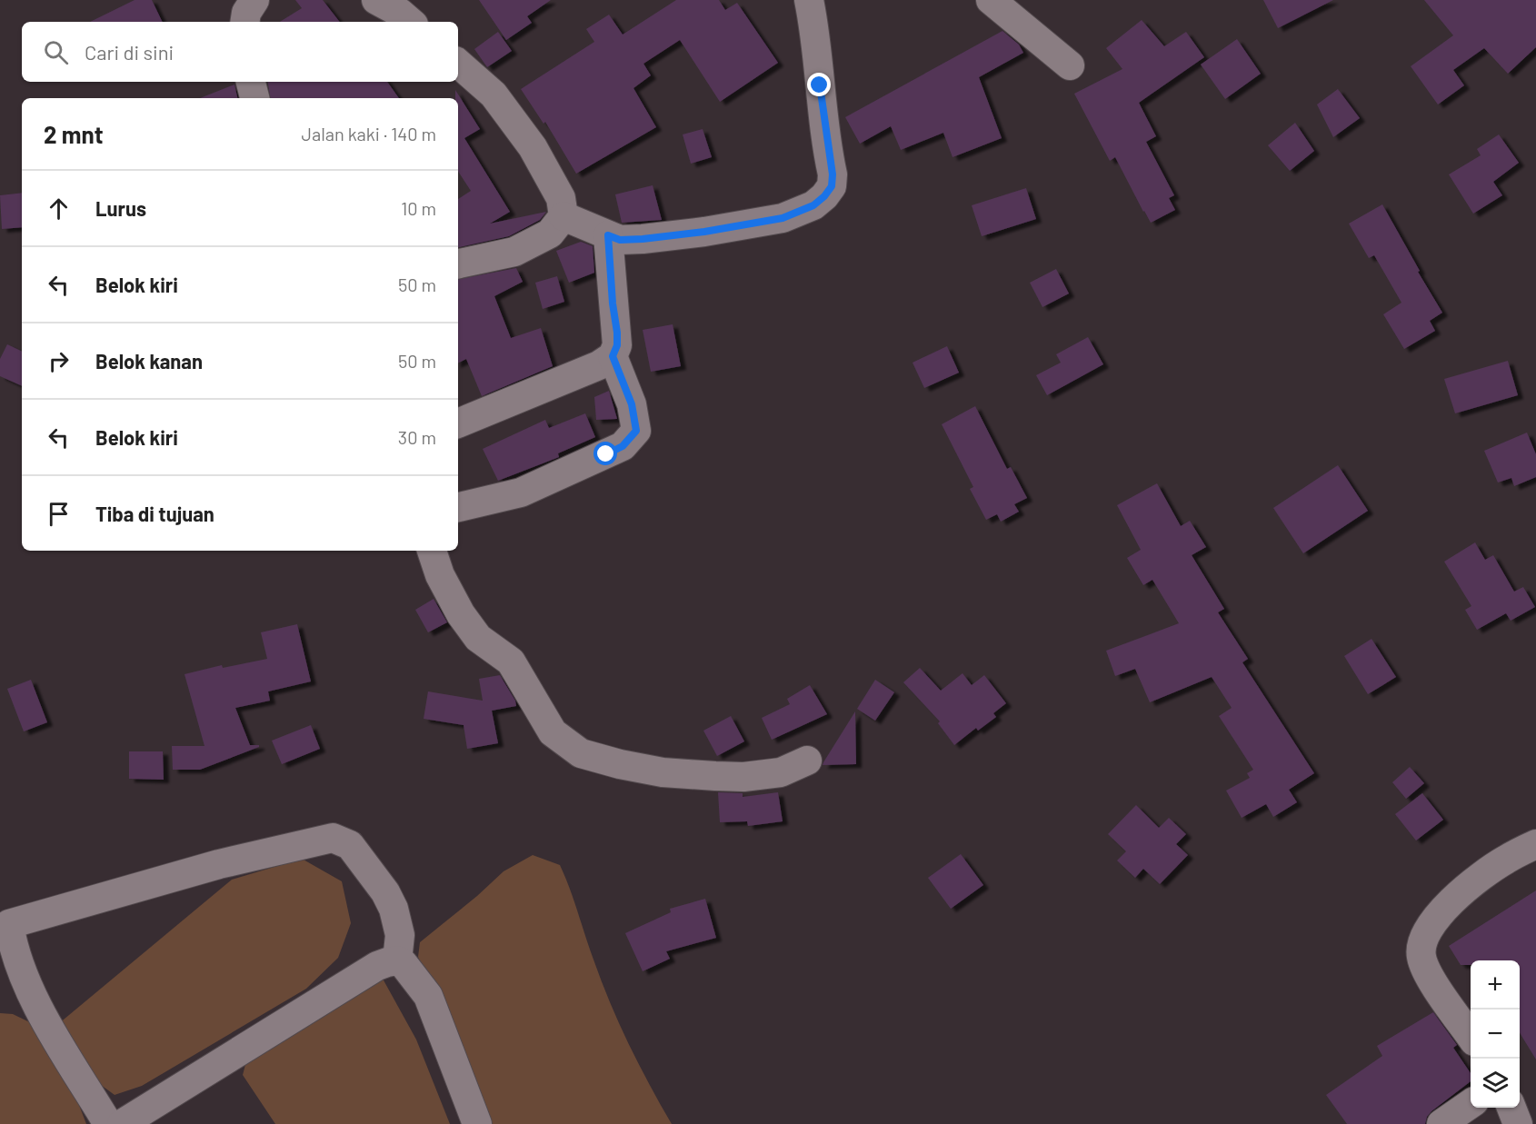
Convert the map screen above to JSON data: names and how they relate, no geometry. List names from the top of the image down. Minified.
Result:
{"page":{"search":"Cari di sini","heading":["2 mnt","Jalan kaki · 140 m"],"list":[["Lurus","10 m"],["Belok kiri","50 m"],["Belok kanan","50 m"],["Belok kiri","30 m"],"Tiba di tujuan"],"map_buttons":["+","−"]}}
